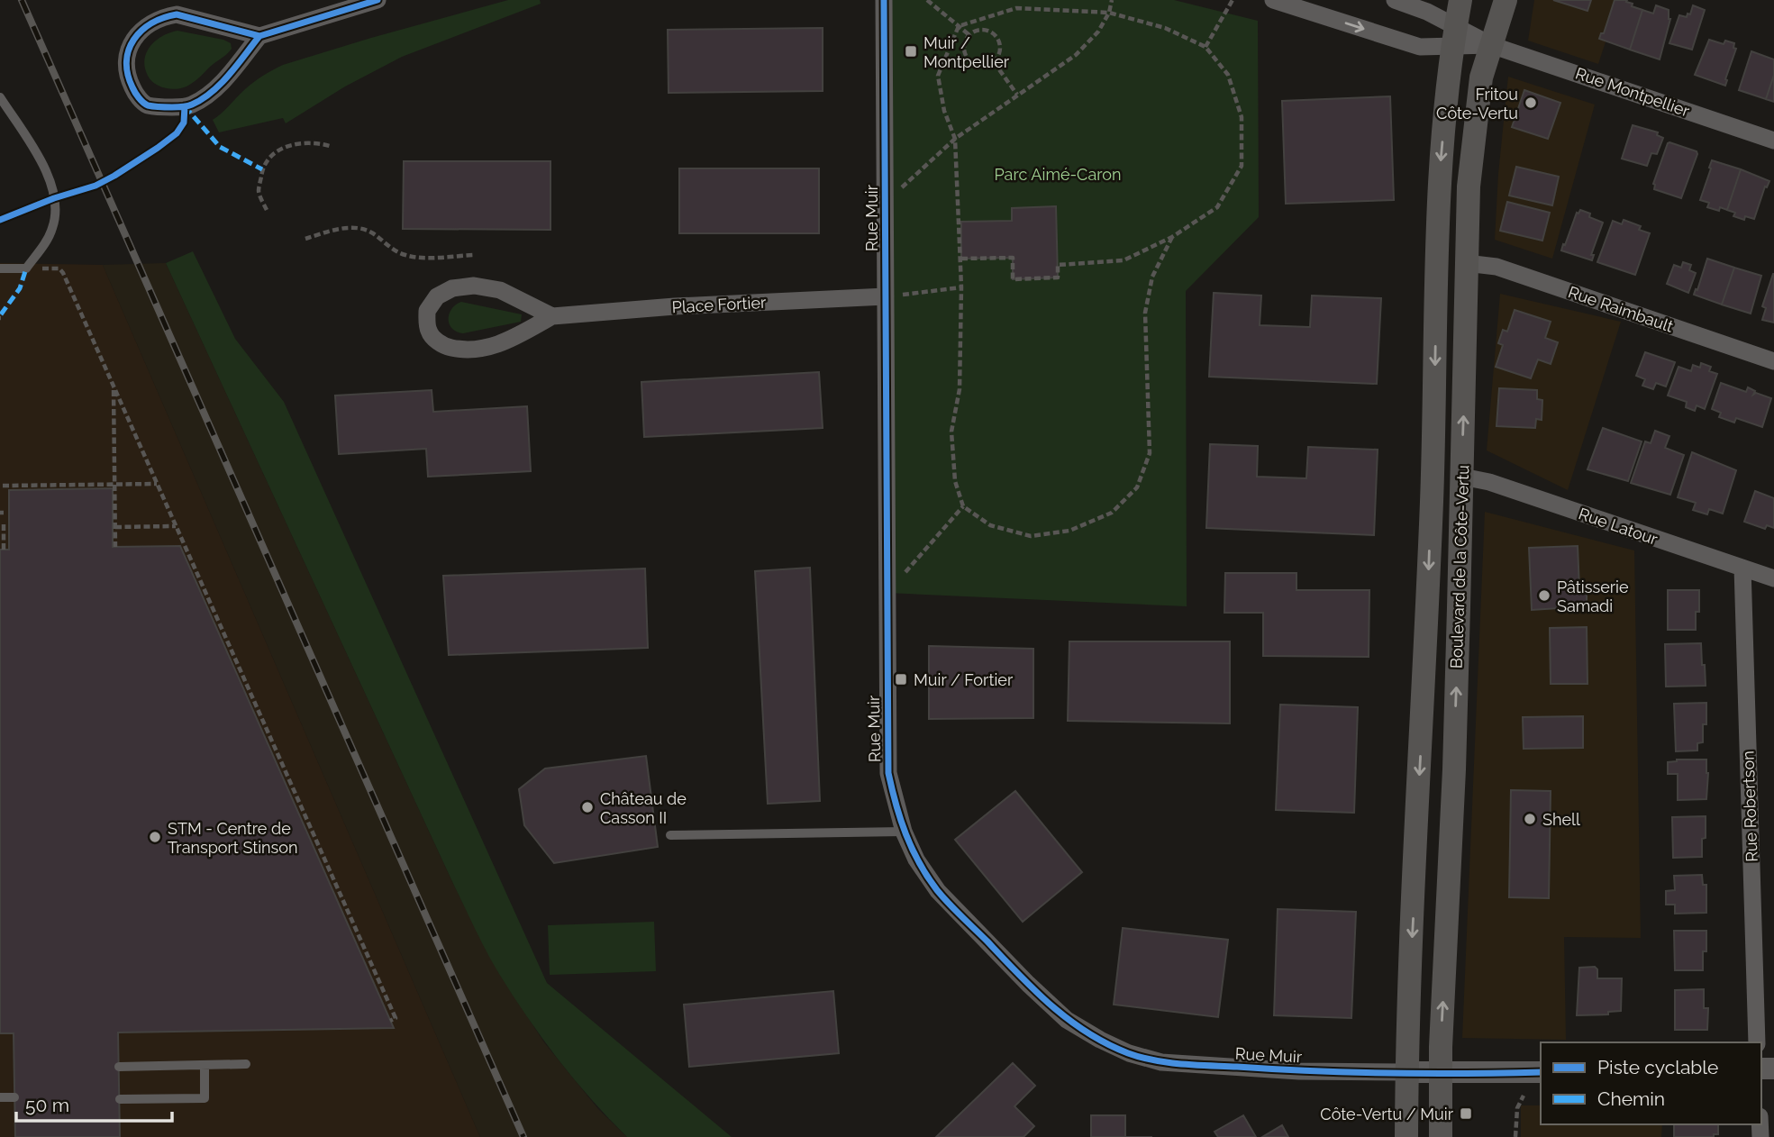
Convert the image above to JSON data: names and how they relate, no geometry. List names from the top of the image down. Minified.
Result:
{"streets":{"main road":["Boulevard de la Côte-Vertu"],"street":["Rue Montpellier","Rue Muir","Place Fortier","Rue Raimbault","Rue Latour","Rue Robertson"]},"crossings":[["Rue Montpellier","Boulevard de la Côte-Vertu"],["Rue Muir","Place Fortier"],["Rue Muir","Boulevard de la Côte-Vertu"],["Rue Raimbault","Boulevard de la Côte-Vertu"],["Rue Latour","Boulevard de la Côte-Vertu"],["Rue Latour","Rue Robertson"]],"parks":["Parc Aimé-Caron"],"places":{"transit":["Muir / Montpellier","Muir / Fortier","Côte-Vertu / Muir"],"other":["Fritou Côte-Vertu","Pâtisserie Samadi","Château de Casson II","Shell","STM - Centre de Transport Stinson"]},"legend":["Piste cyclable","Chemin"],"scale_bar":"50 m"}
